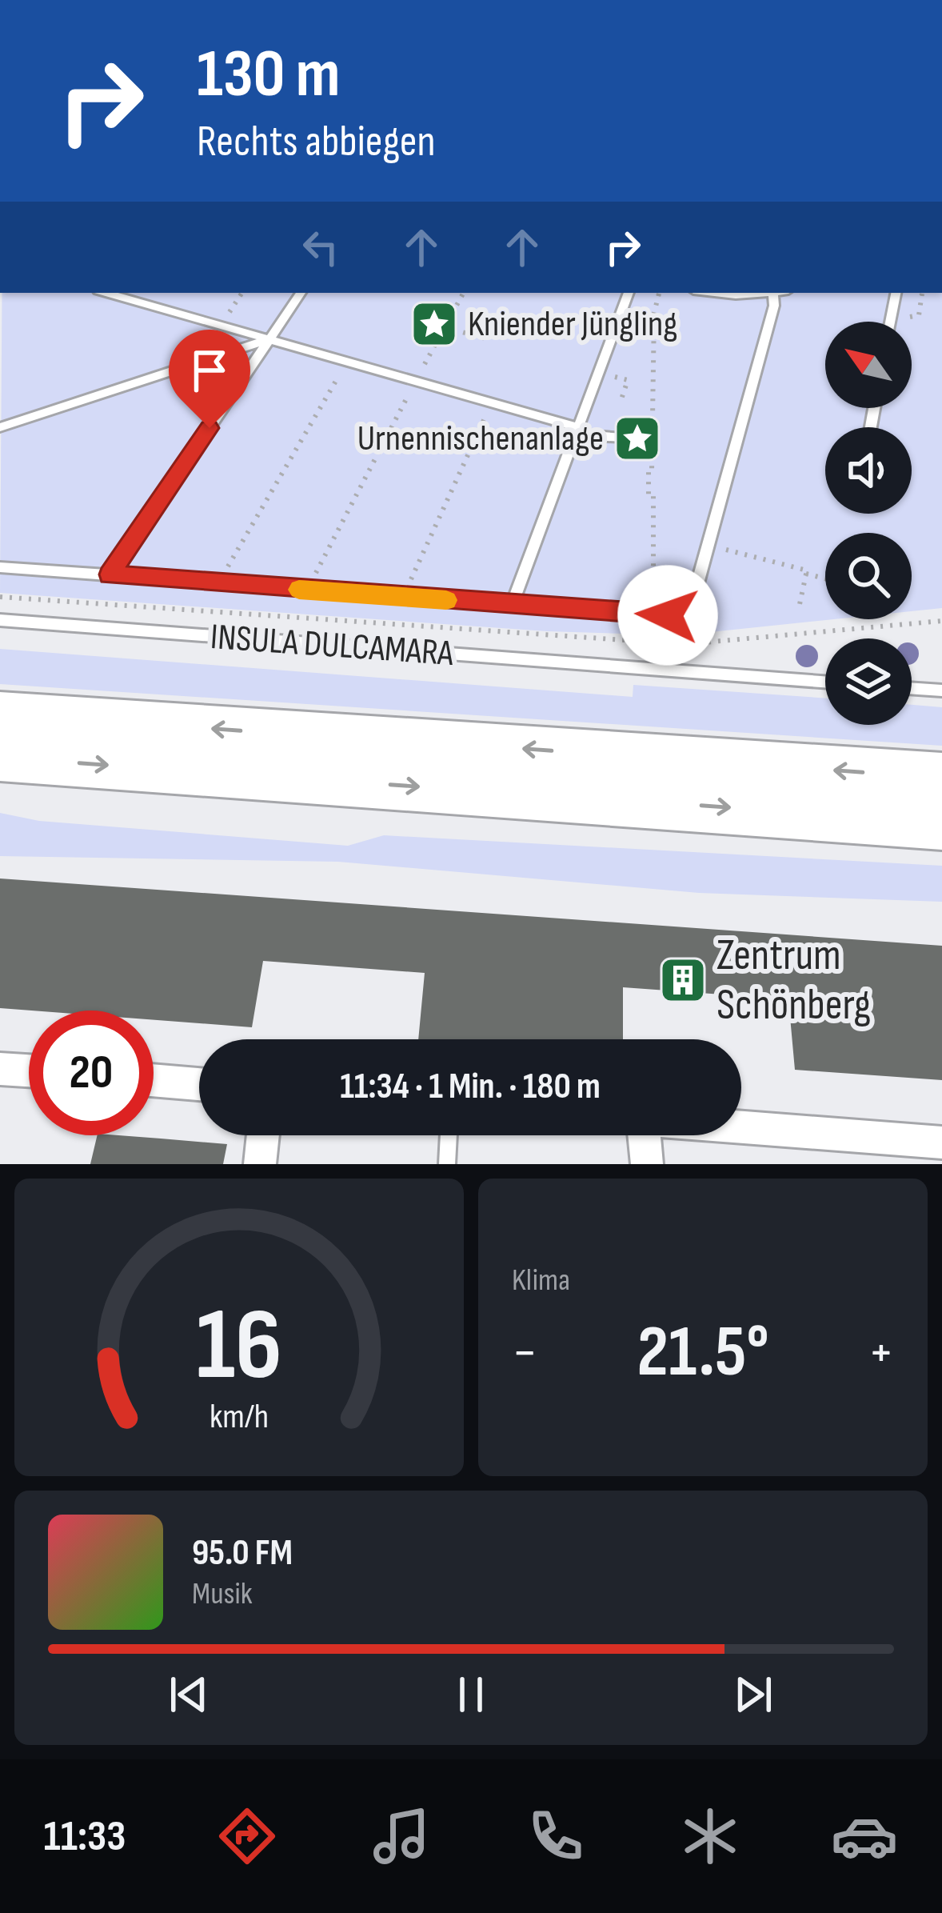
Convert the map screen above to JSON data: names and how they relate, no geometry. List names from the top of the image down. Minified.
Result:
{"streets":{"lane":["INSULA DULCAMARA"]},"places":{"place":["Kniender Jüngling","Urnennischenanlage"],"building":["Zentrum Schönberg"]},"north":"top left","page":{"turn":["130 m","Rechts abbiegen"],"limit":"20","trip":"11:34 · 1 Min. · 180 m","tile":"Klima","heat":["−","21.5°","+"],"song":["95.0 FM","Musik"],"tabs":"11:33","gauge":["16","km/h"]}}
